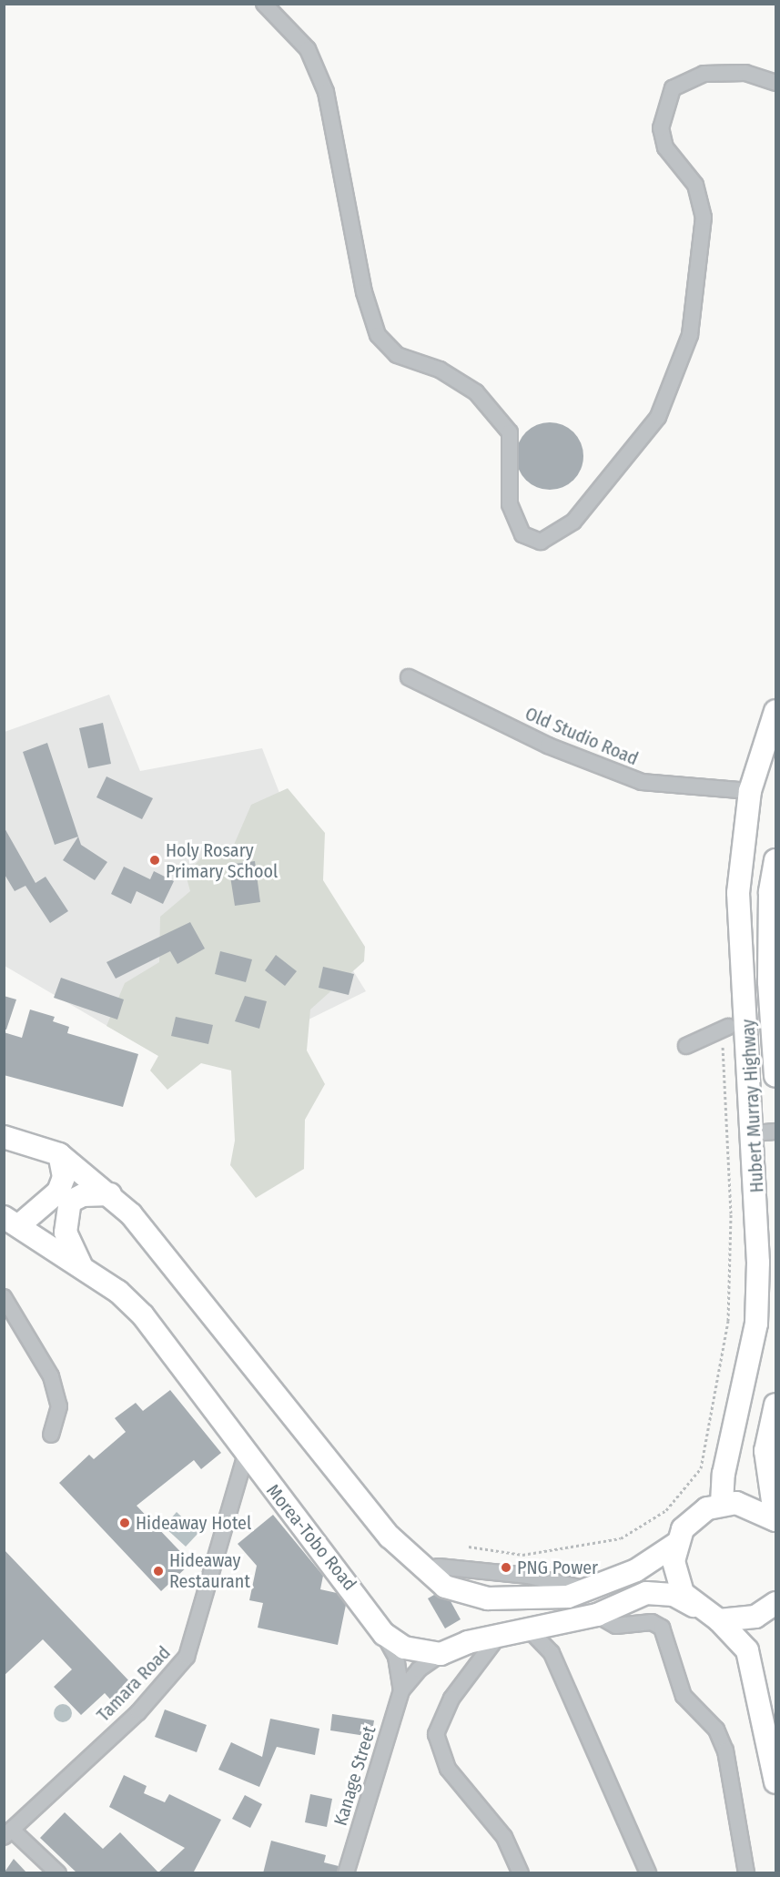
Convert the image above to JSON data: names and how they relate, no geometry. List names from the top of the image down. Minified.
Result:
{"streets":{"highway":["Hubert Murray Highway","Morea-Tobo Road"],"street":["Old Studio Road","Tamara Road","Kanage Street"]},"crossings":[["Old Studio Road","Hubert Murray Highway"],["Morea-Tobo Road","Tamara Road"],["Morea-Tobo Road","Kanage Street"]],"places":["Holy Rosary Primary School","Hideaway Hotel","PNG Power","Hideaway Restaurant"]}
